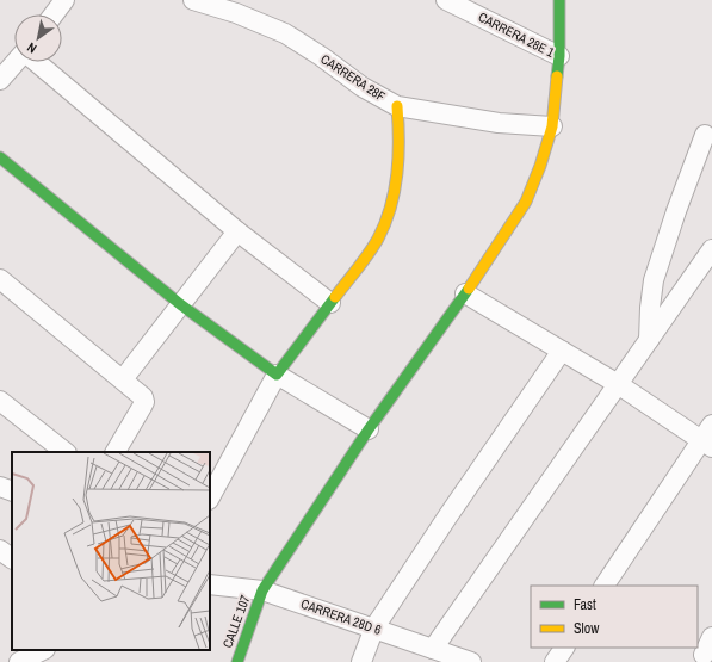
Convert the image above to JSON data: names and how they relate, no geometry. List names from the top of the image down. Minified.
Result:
{"streets":{"street":["CARRERA 28E 1","CARRERA 28F","CARRERA 28D 6","CALLE 107"]},"crossings":[["CARRERA 28E 1","CALLE 107"],["CARRERA 28F","CALLE 107"],["CARRERA 28D 6","CALLE 107"]],"legend":["Fast","Slow"],"north":"bottom left"}
